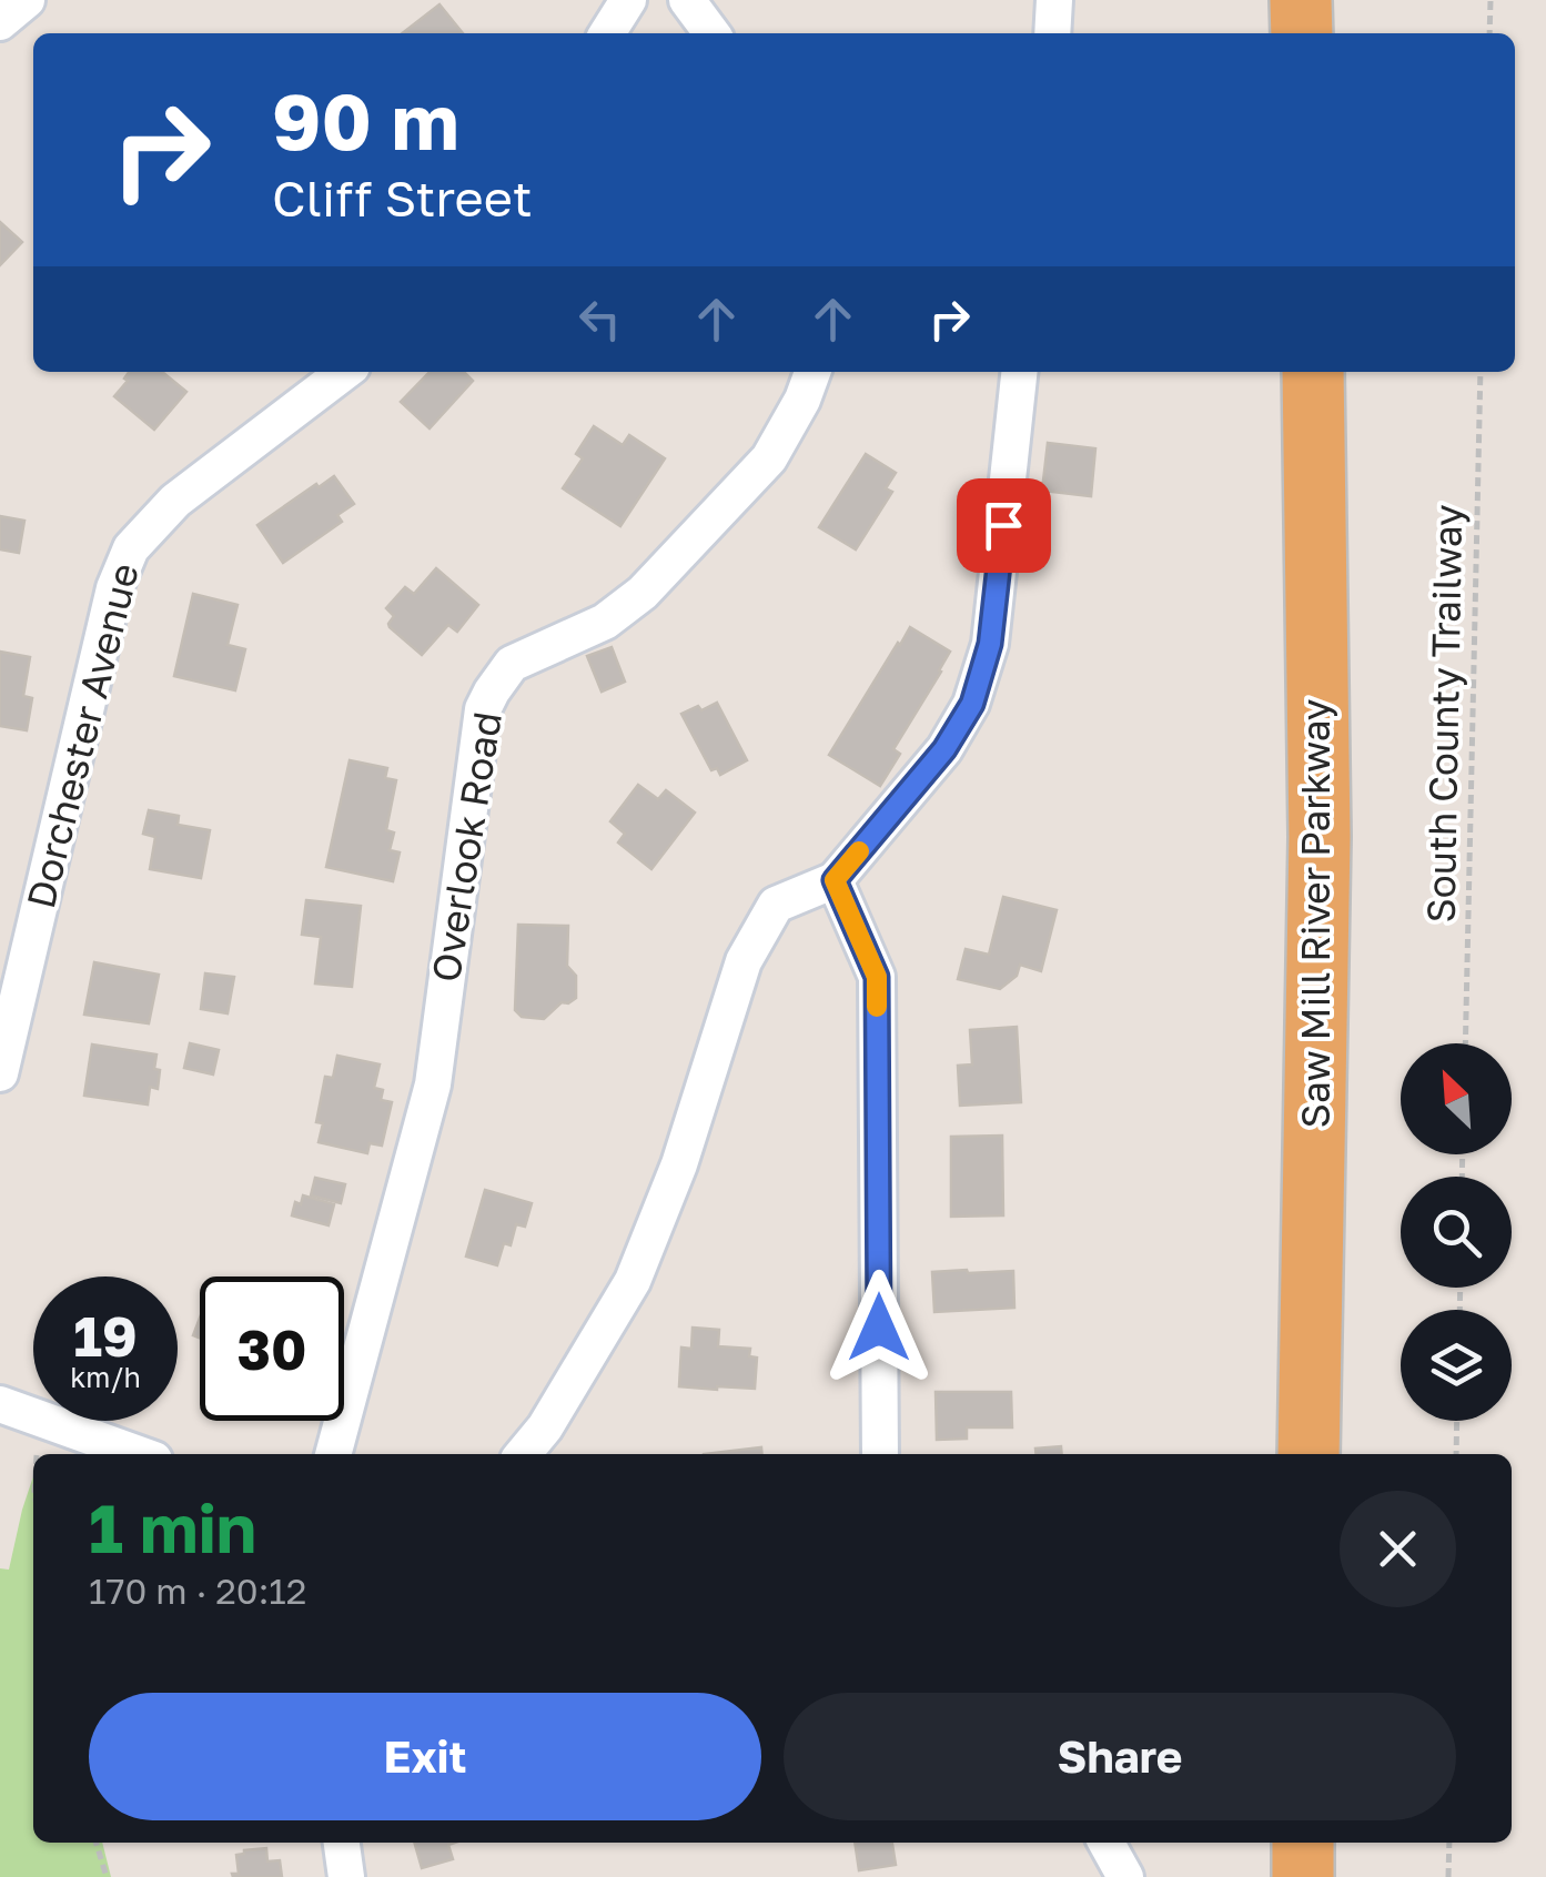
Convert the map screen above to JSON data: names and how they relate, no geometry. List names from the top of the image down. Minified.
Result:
{"streets":{"highway":["Saw Mill River Parkway"],"street":["Dorchester Avenue","Overlook Road"],"path":["South County Trailway"]},"north":"top left","page":{"turn":["90 m","Cliff Street"],"speed":"19 km/h","limit":"30","heading":["1 min","170 m · 20:12"],"buttons":["Exit","Share"]}}
